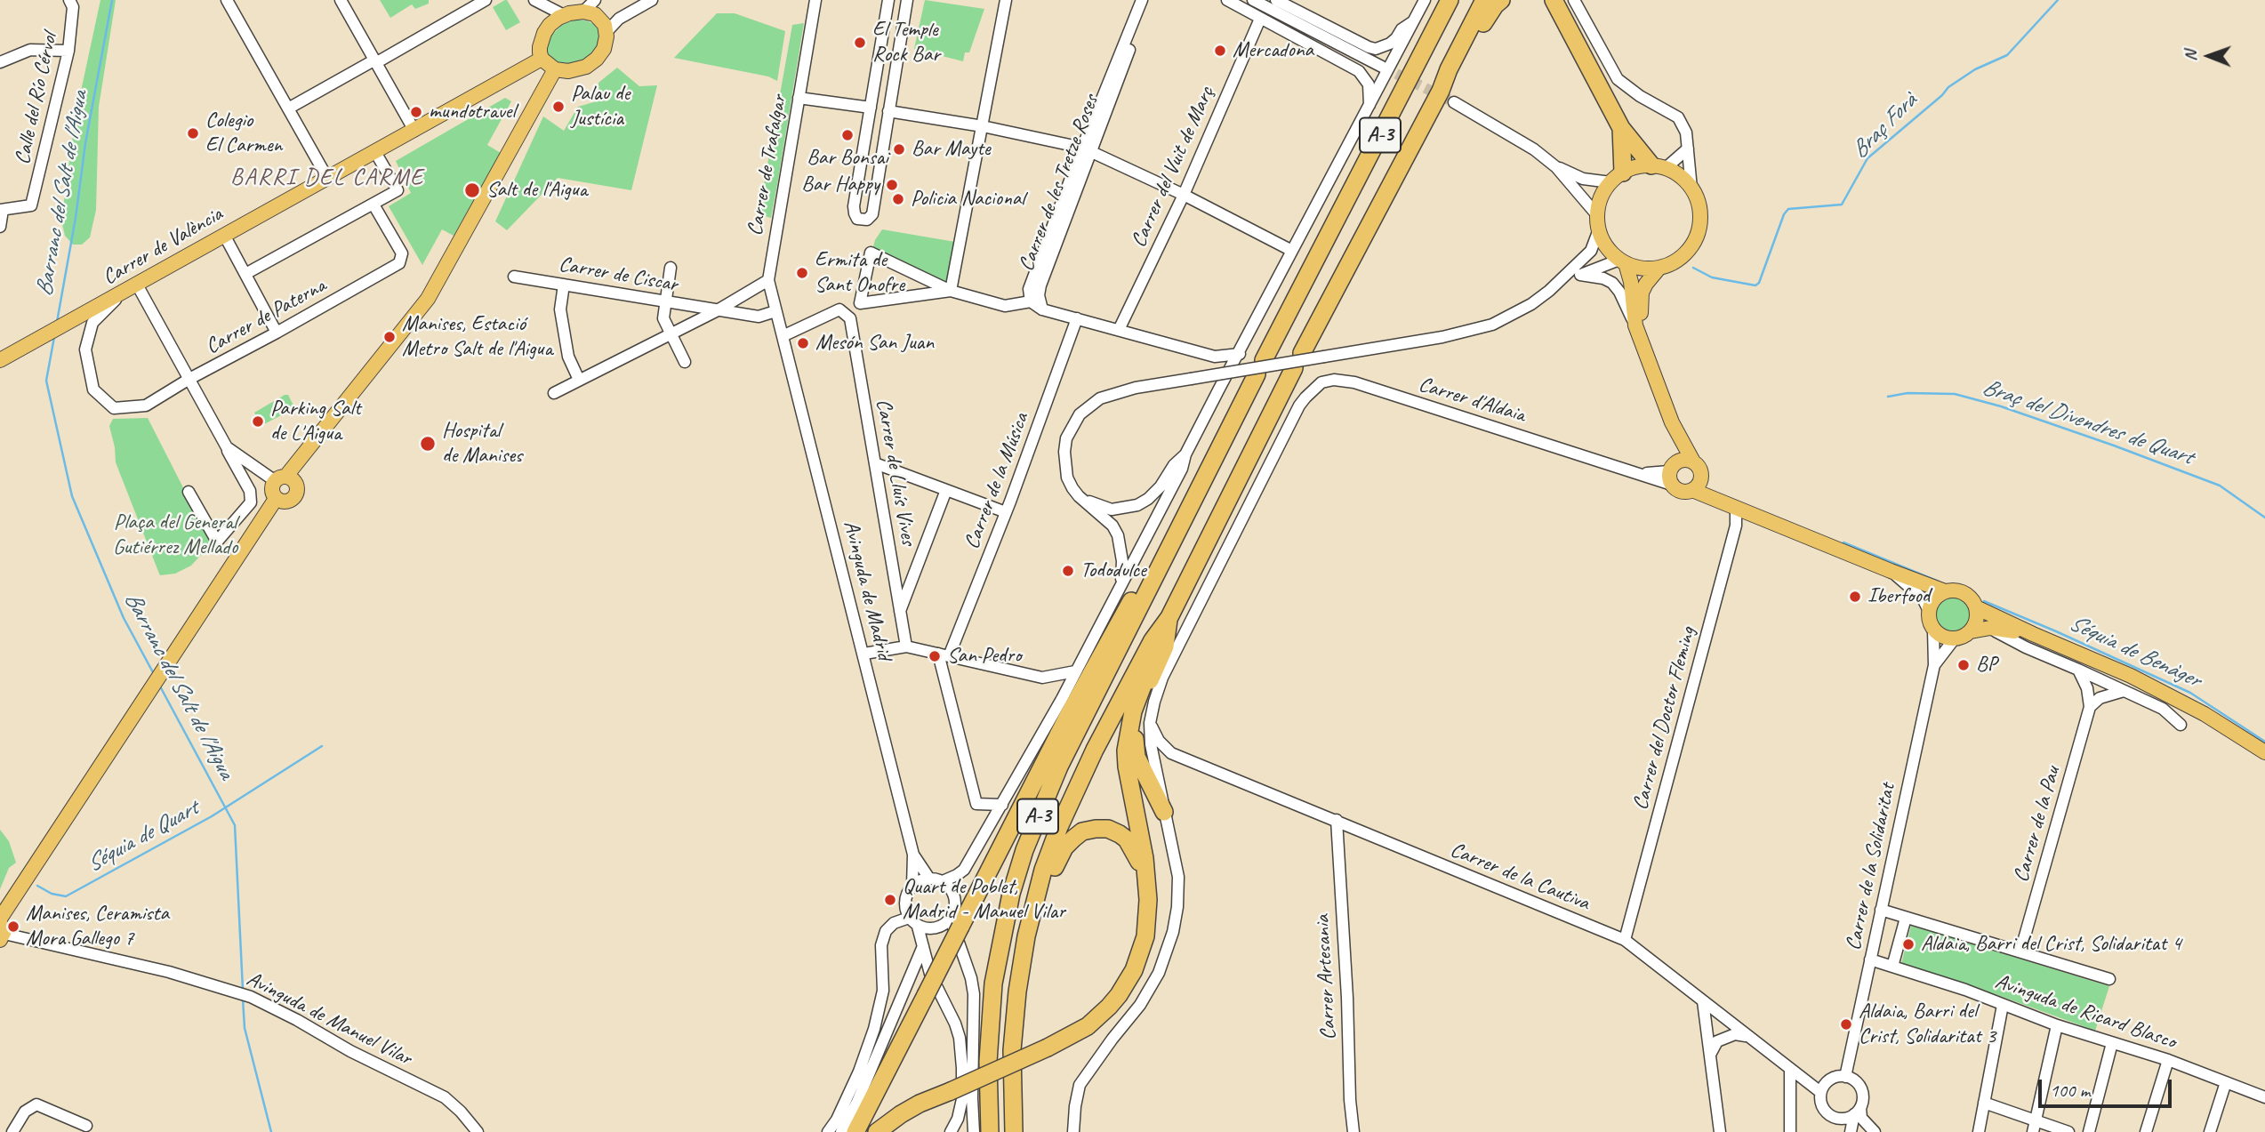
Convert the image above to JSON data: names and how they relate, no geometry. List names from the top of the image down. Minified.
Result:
{"streets":{"highway":["A-3"],"main road":["Carrer de València"],"street":["Calle del Río Cérvol","Carrer de Trafalgar","Carrer del Vuit de Març","Carrer de les Tretze Roses","Carrer de Ciscar","Carrer de Paterna","Carrer d'Aldaia","Carrer de Lluís Vives","Carrer de la Música","Avinguda de Madrid","Carrer del Doctor Fleming","Carrer de la Pau","Carrer de la Solidaritat","Carrer de la Cautiva","Carrer Artesania","Avinguda de Ricard Blasco","Avinguda de Manuel Vilar"]},"crossings":[["Carrer de Trafalgar","Carrer de Ciscar"],["Carrer de Trafalgar","Carrer de Lluís Vives"],["Carrer de Trafalgar","Avinguda de Madrid"],["Carrer de València","Carrer de Paterna"],["Carrer de Lluís Vives","Avinguda de Madrid"],["Carrer del Doctor Fleming","Carrer de la Cautiva"],["Carrer de la Pau","Avinguda de Ricard Blasco"],["Carrer de la Solidaritat","Carrer de la Cautiva"],["Carrer de la Solidaritat","Avinguda de Ricard Blasco"],["Carrer de la Cautiva","Carrer Artesania"]],"districts":["BARRI DEL CARME"],"water":["Braç Forà","Barranc del Salt de l'Aigua","Braç del Divendres de Quart","Séquia de Benàger","Séquia de Quart"],"parks":["Plaça del General Gutiérrez Mellado"],"places":["El Temple Rock Bar","Mercadona","Palau de Justícia","mundotravel","Colegio El Carmen","Bar Bonsai","Bar Mayte","Bar Happy","Salt de l'Aigua","Policia Nacional","Ermita de Sant Onofre","Manises, Estació Metro Salt de l'Aigua","Mesón San Juan","Parking Salt de L'Aigua","Hospital de Manises","Tododulce","Iberfood","San Pedro","BP","Quart de Poblet, Madrid - Manuel Vilar","Manises, Ceramista Mora Gallego 7","Aldaia, Barri del Crist, Solidaritat 4","Aldaia, Barri del Crist, Solidaritat 3"],"scale_bar":"100 m","north":"left"}
